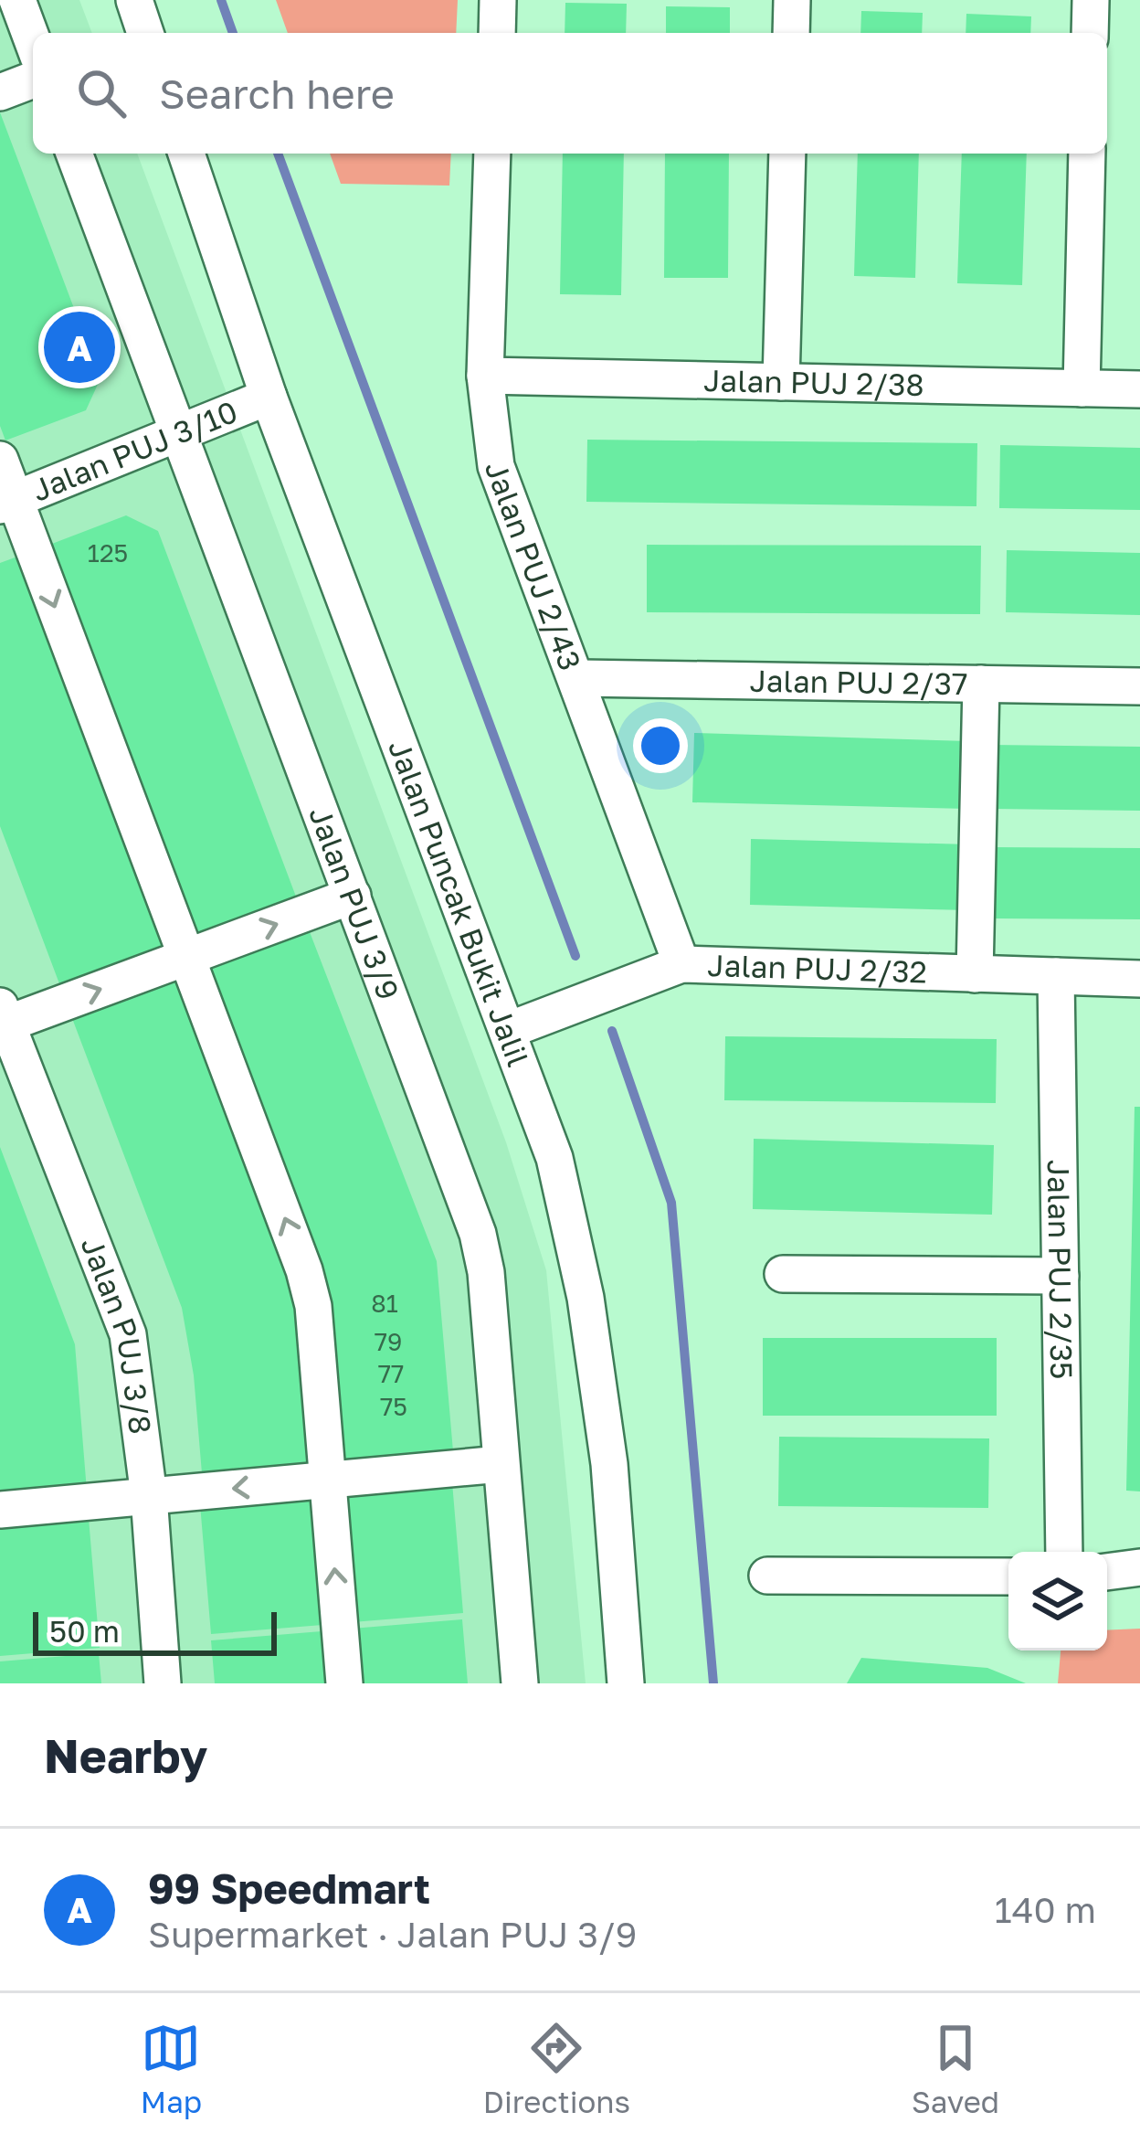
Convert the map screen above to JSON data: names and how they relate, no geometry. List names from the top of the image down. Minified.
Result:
{"streets":{"street":["Jalan PUJ 2/38","Jalan PUJ 3/10","Jalan PUJ 2/43","Jalan PUJ 2/37","Jalan PUJ 3/9","Jalan Puncak Bukit Jalil","Jalan PUJ 2/32","Jalan PUJ 2/35","Jalan PUJ 3/8"]},"crossings":[["Jalan PUJ 2/38","Jalan PUJ 2/43"],["Jalan PUJ 3/10","Jalan PUJ 3/9"],["Jalan PUJ 3/10","Jalan Puncak Bukit Jalil"],["Jalan PUJ 2/43","Jalan PUJ 2/37"],["Jalan PUJ 2/43","Jalan PUJ 2/32"],["Jalan Puncak Bukit Jalil","Jalan PUJ 2/32"],["Jalan PUJ 2/32","Jalan PUJ 2/35"]],"house_numbers":["125","81","79","77","75"],"scale_bar":"50 m","page":{"search":"Search here","pins":"A","scale":"50 m","heading":"Nearby","list":[{"mark":"A","name":"99 Speedmart","note":"Supermarket · Jalan PUJ 3/9","value":"140 m"}],"nav":["Map","Directions","Saved"]}}
